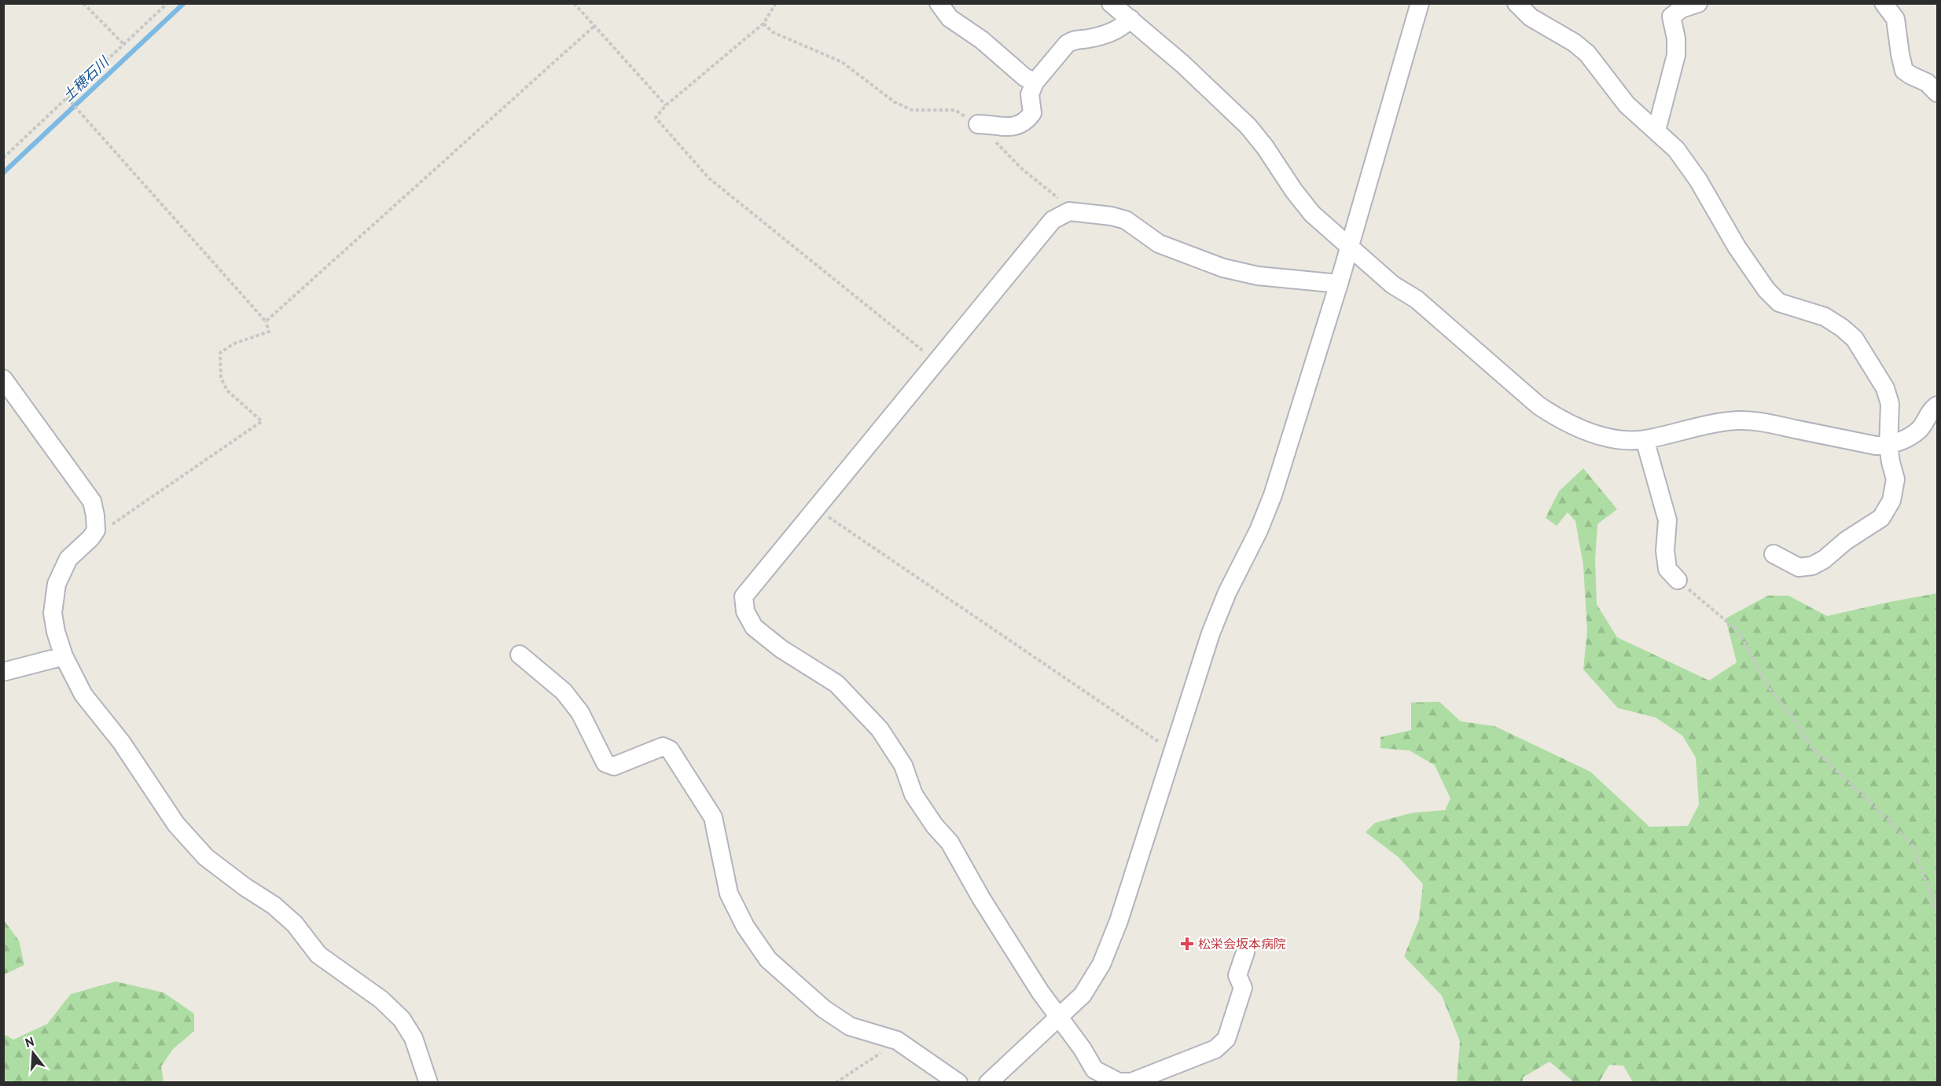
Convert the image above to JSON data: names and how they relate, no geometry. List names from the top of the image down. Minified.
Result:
{"water":["土穂石川"],"places":{"health":["松栄会坂本病院"]},"north":"top"}
